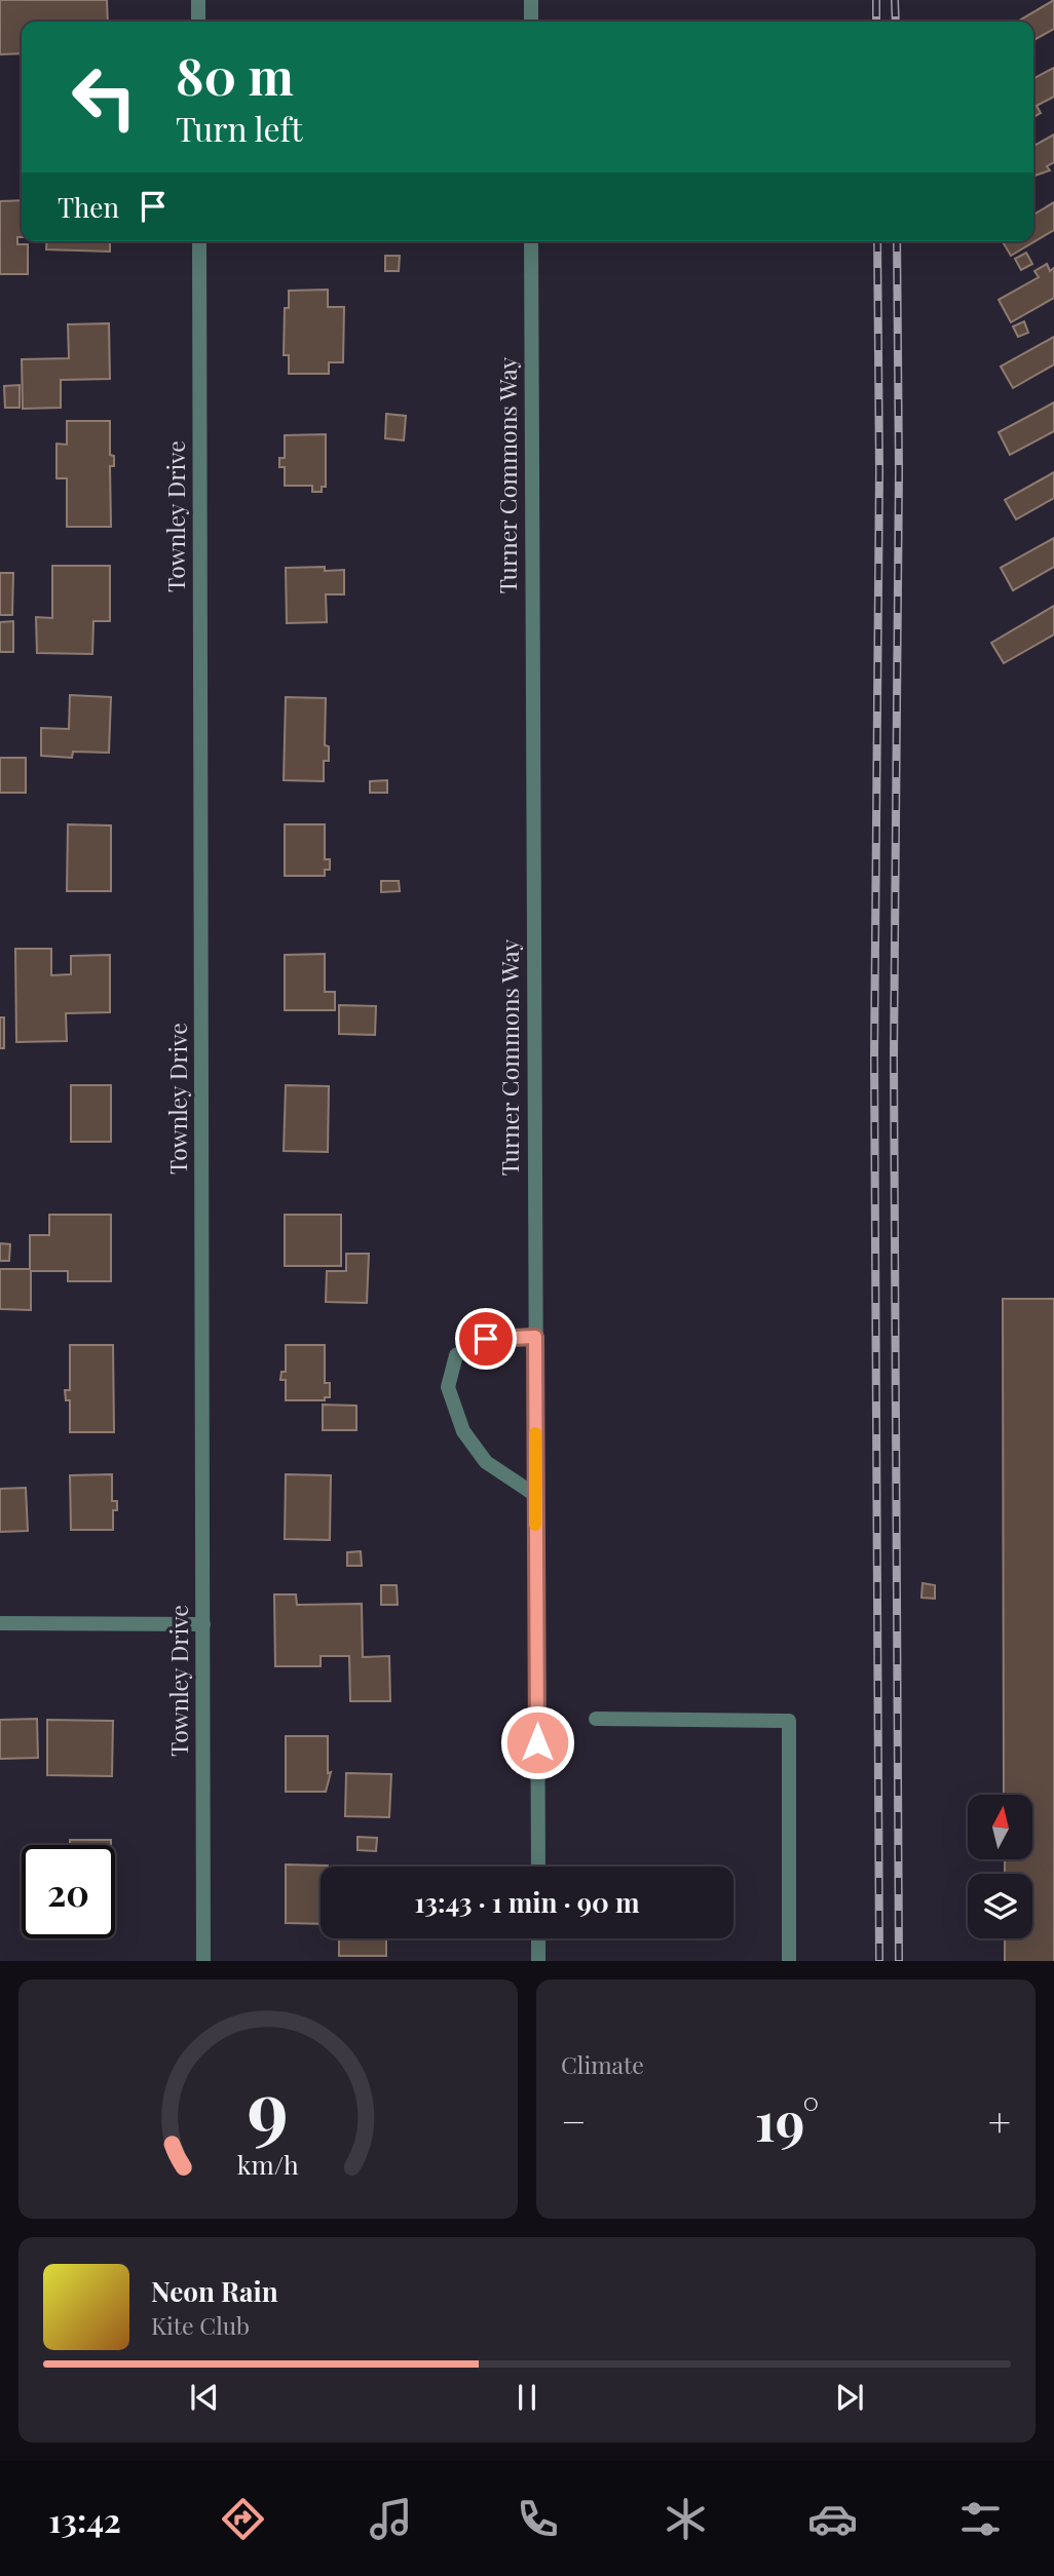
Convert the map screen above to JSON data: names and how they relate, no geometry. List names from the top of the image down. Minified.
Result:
{"streets":{"street":["Turner Commons Way","Townley Drive"]},"north":"top","page":{"turn":["80 m","Turn left"],"then":"Then","limit":"20","trip":"13:43 · 1 min · 90 m","tile":"Climate","heat":["−","19°","+"],"song":["Neon Rain","Kite Club"],"tabs":"13:42","gauge":["9","km/h"]}}
